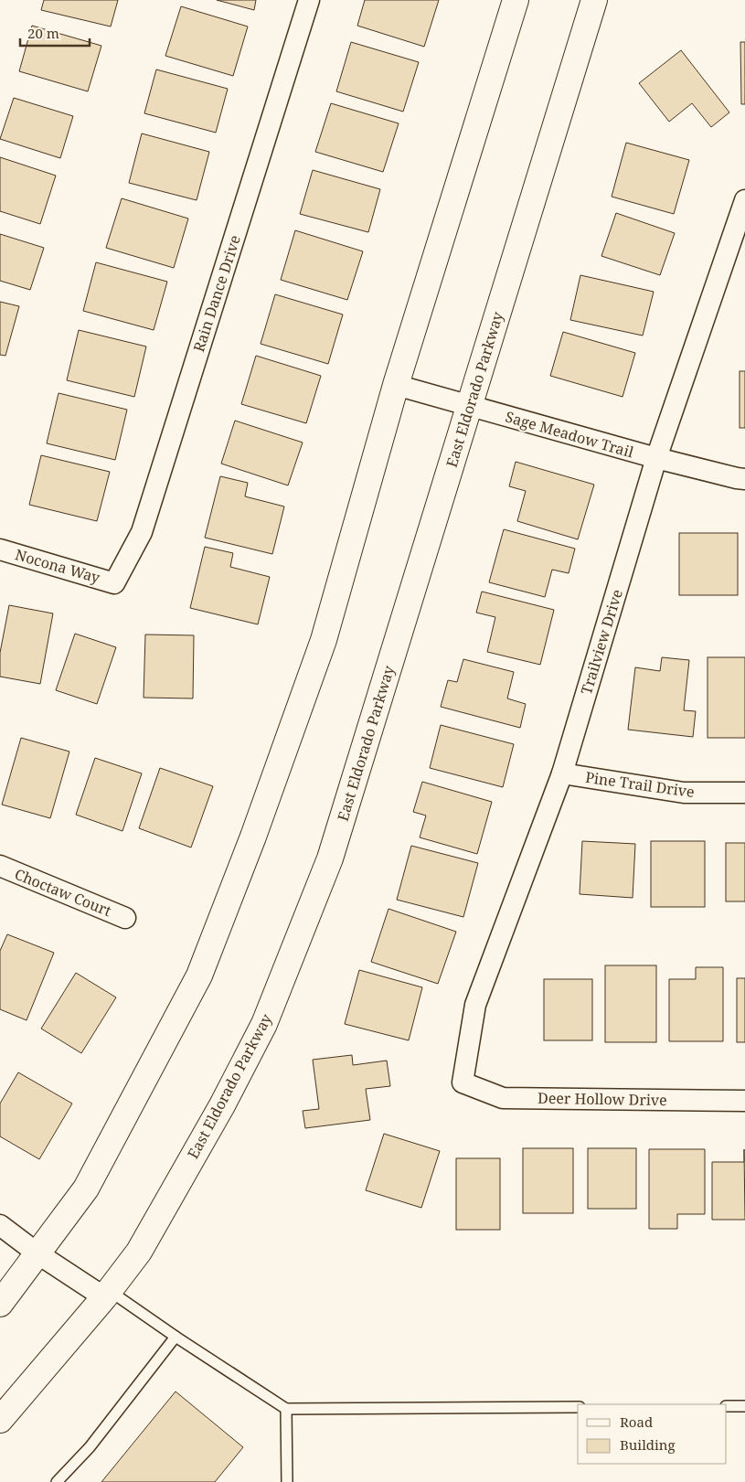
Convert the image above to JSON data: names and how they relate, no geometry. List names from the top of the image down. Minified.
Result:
{"streets":{"main road":["East Eldorado Parkway"],"street":["Rain Dance Drive","Sage Meadow Trail","Nocona Way","Trailview Drive","Pine Trail Drive","Choctaw Court","Deer Hollow Drive"]},"crossings":[["Rain Dance Drive","Nocona Way"],["East Eldorado Parkway","Sage Meadow Trail"],["Sage Meadow Trail","Trailview Drive"],["Trailview Drive","Pine Trail Drive"],["Trailview Drive","Deer Hollow Drive"]],"legend":["Road","Building"],"scale_bar":"20 m"}
